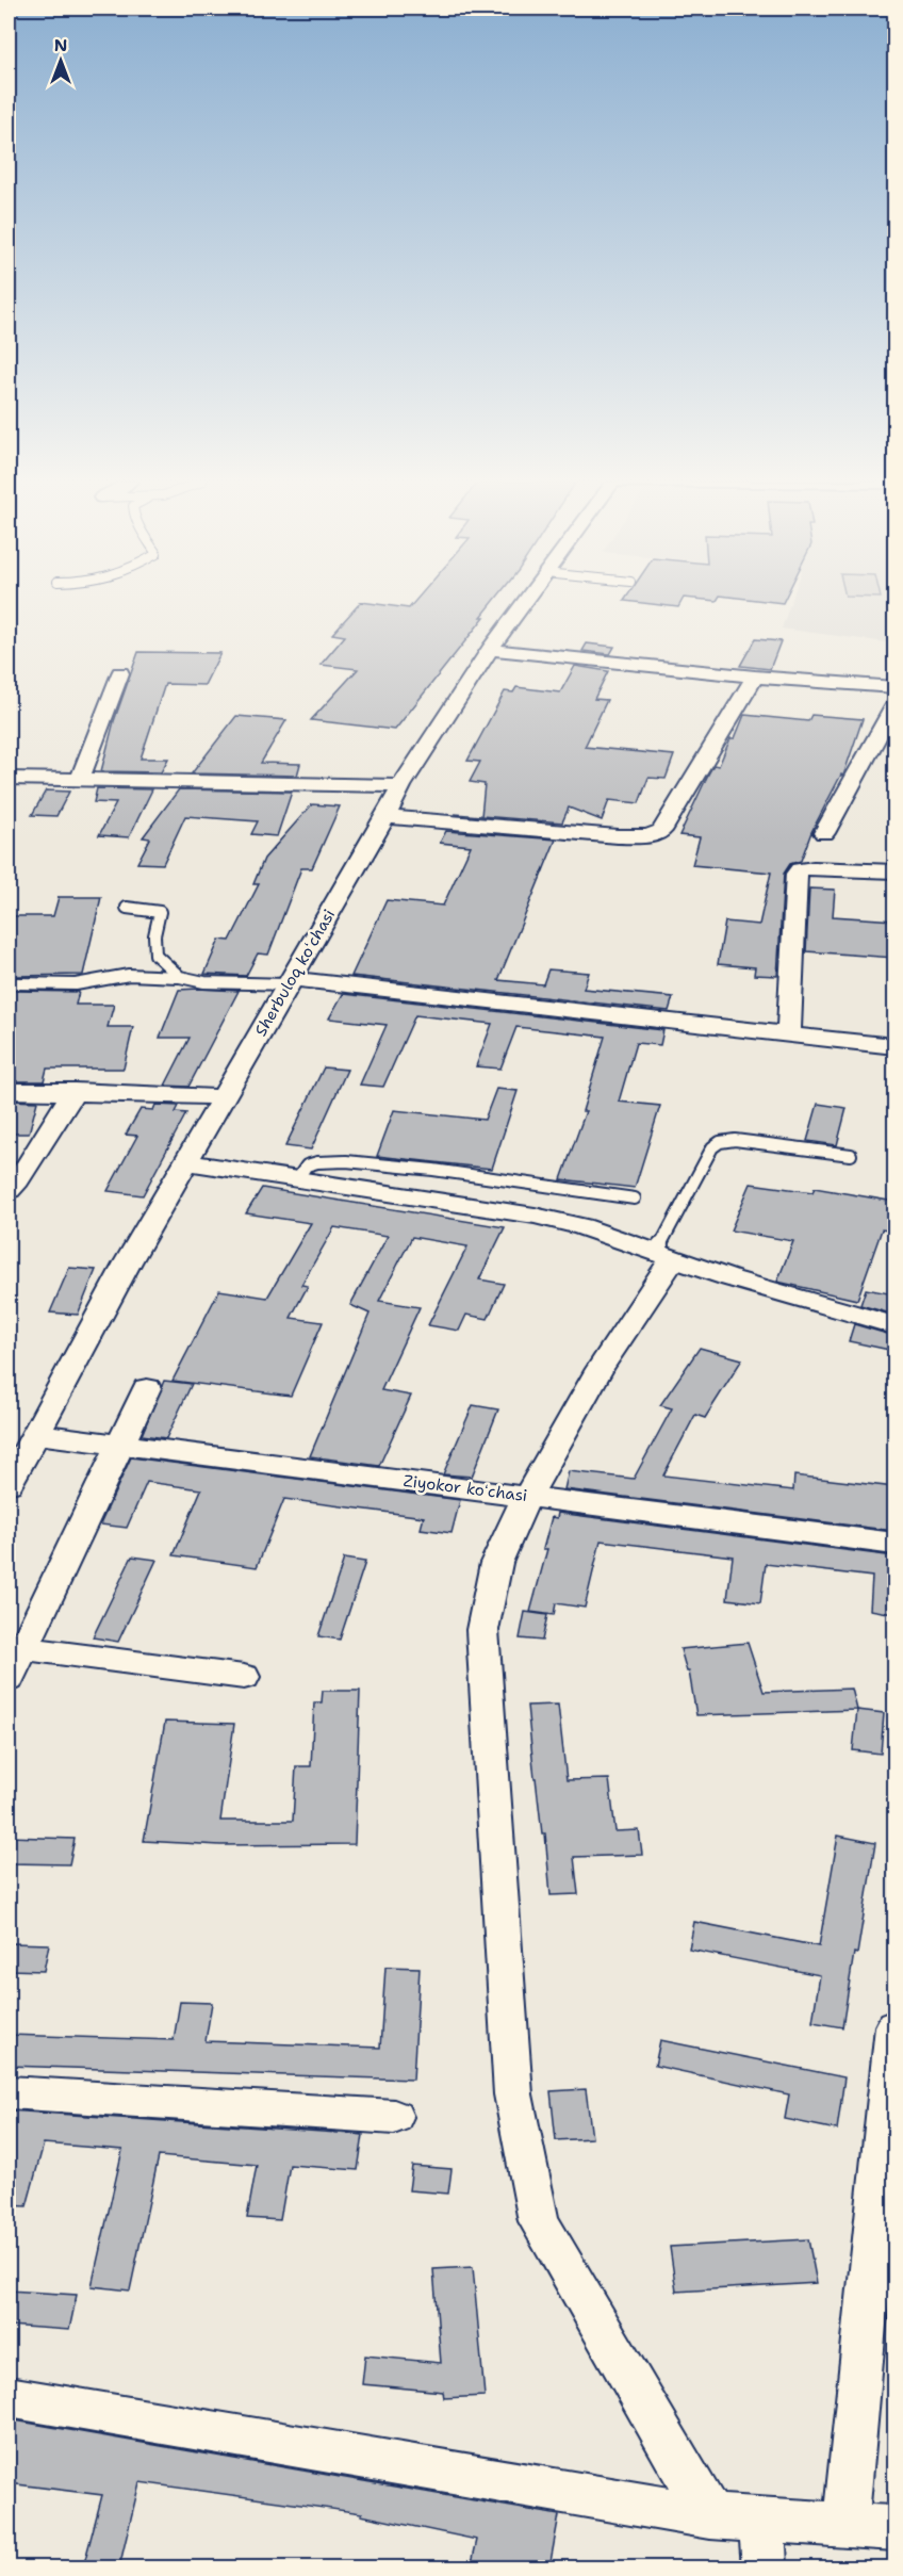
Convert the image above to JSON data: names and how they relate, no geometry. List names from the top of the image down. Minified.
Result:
{"streets":{"street":["Sherbuloq koʻchasi","Ziyokor koʻchasi"]},"crossings":[["Sherbuloq koʻchasi","Ziyokor koʻchasi"]],"north":"top"}
